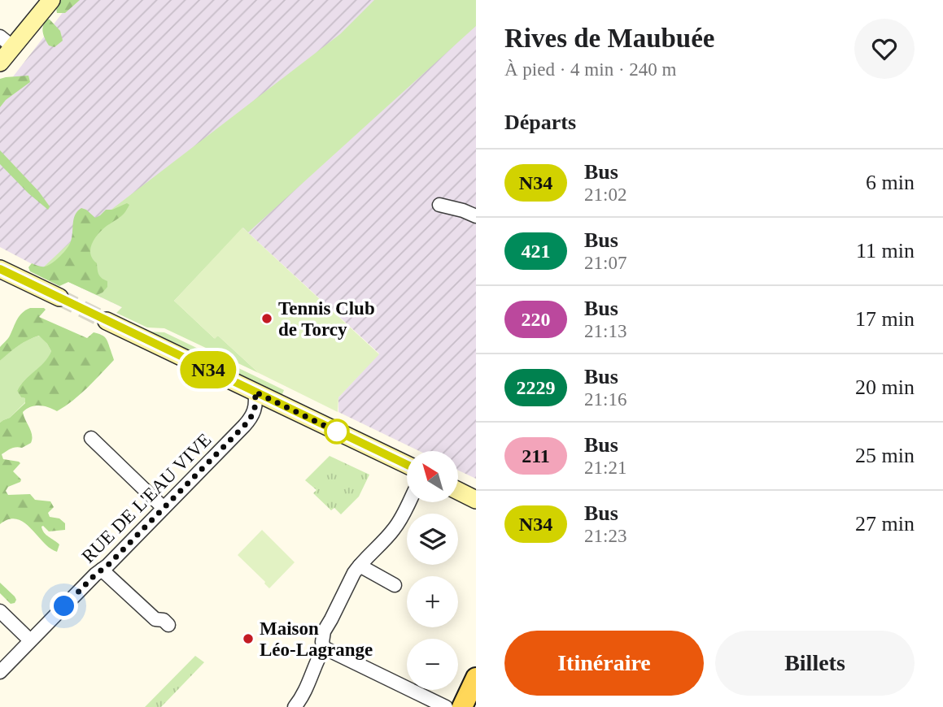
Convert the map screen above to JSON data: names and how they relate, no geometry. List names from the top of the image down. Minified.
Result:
{"streets":{"street":["RUE DE L'EAU VIVE"]},"places":["Tennis Club de Torcy","Maison Léo-Lagrange"],"lines":["bus line N34"],"north":"top left","page":{"on_map":"N34","heading":[["Rives de Maubuée","À pied · 4 min · 240 m"],"Départs"],"list":[{"mark":"N34","name":"Bus","note":"21:02","value":"6 min"},{"mark":"421","name":"Bus","note":"21:07","value":"11 min"},{"mark":"220","name":"Bus","note":"21:13","value":"17 min"},{"mark":"2229","name":"Bus","note":"21:16","value":"20 min"},{"mark":"211","name":"Bus","note":"21:21","value":"25 min"},{"mark":"N34","name":"Bus","note":"21:23","value":"27 min"}],"map_buttons":["+","−"],"buttons":["Itinéraire","Billets"]}}
